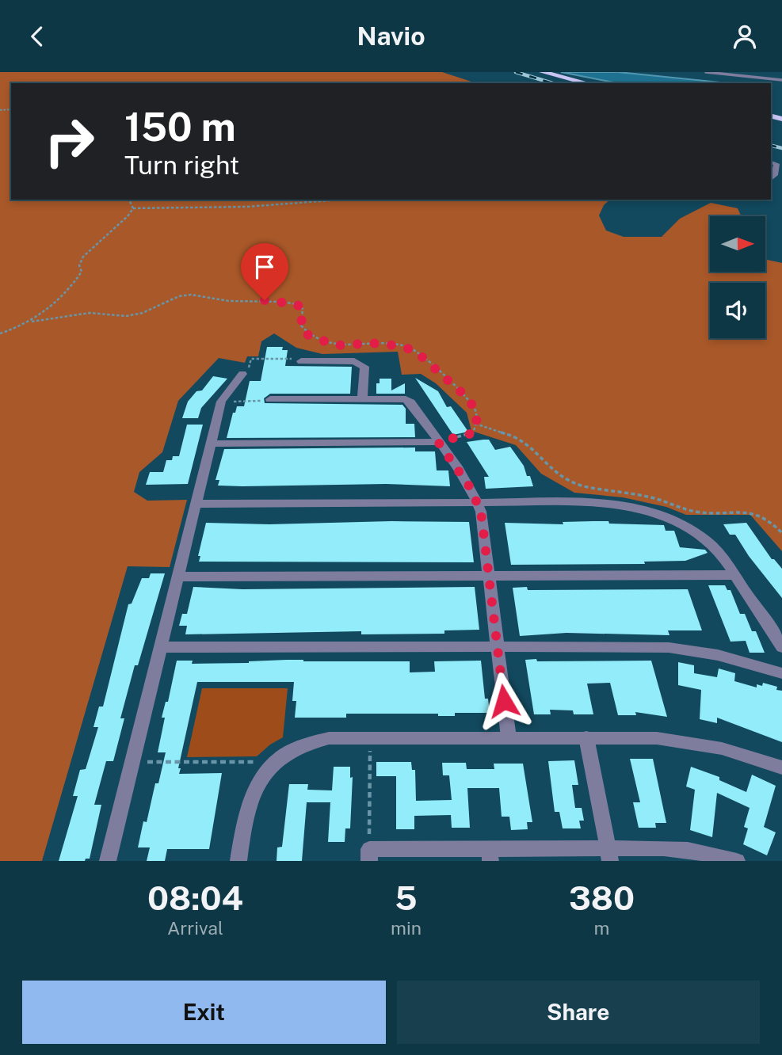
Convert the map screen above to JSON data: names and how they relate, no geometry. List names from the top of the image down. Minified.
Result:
{"north":"right","page":{"header":"Navio","turn":["150 m","Turn right"],"eta":["08:04","Arrival","5","min","380","m"],"buttons":["Exit","Share"]}}
